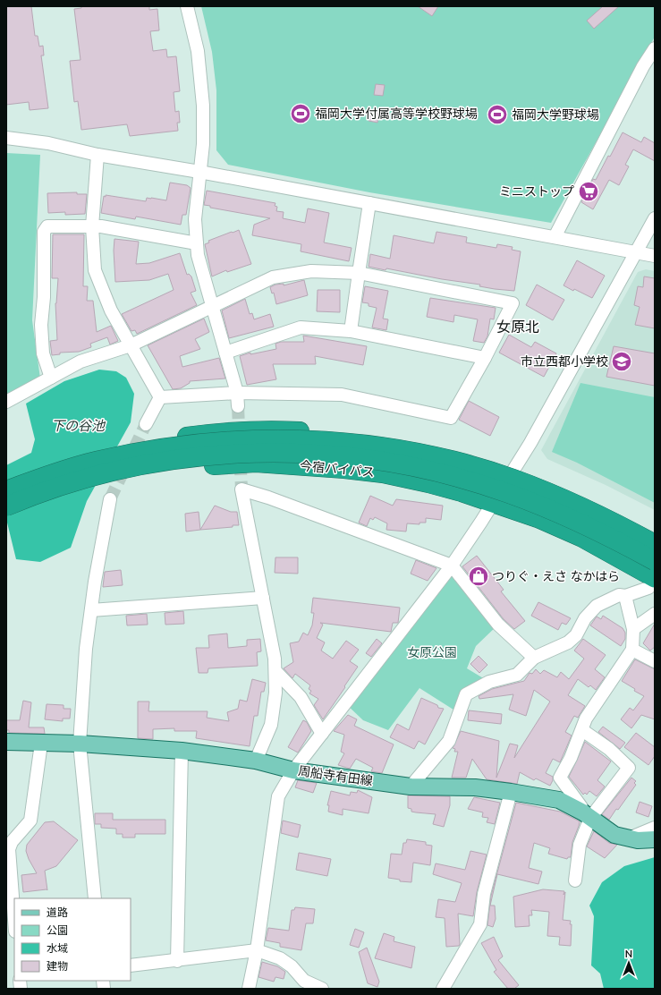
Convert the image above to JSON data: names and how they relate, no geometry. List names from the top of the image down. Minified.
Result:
{"streets":{"highway":["今宿バイパス"],"main road":["周船寺有田線"]},"districts":["女原北"],"water":["下の谷池"],"parks":["女原公園"],"places":{"sports":["福岡大学付属高等学校野球場","福岡大学野球場"],"supermarket":["ミニストップ"],"school or university":["市立西都小学校"],"shop":["つりぐ・えさ なかはら"]},"legend":["道路","公園","水域","建物"],"north":"top"}
